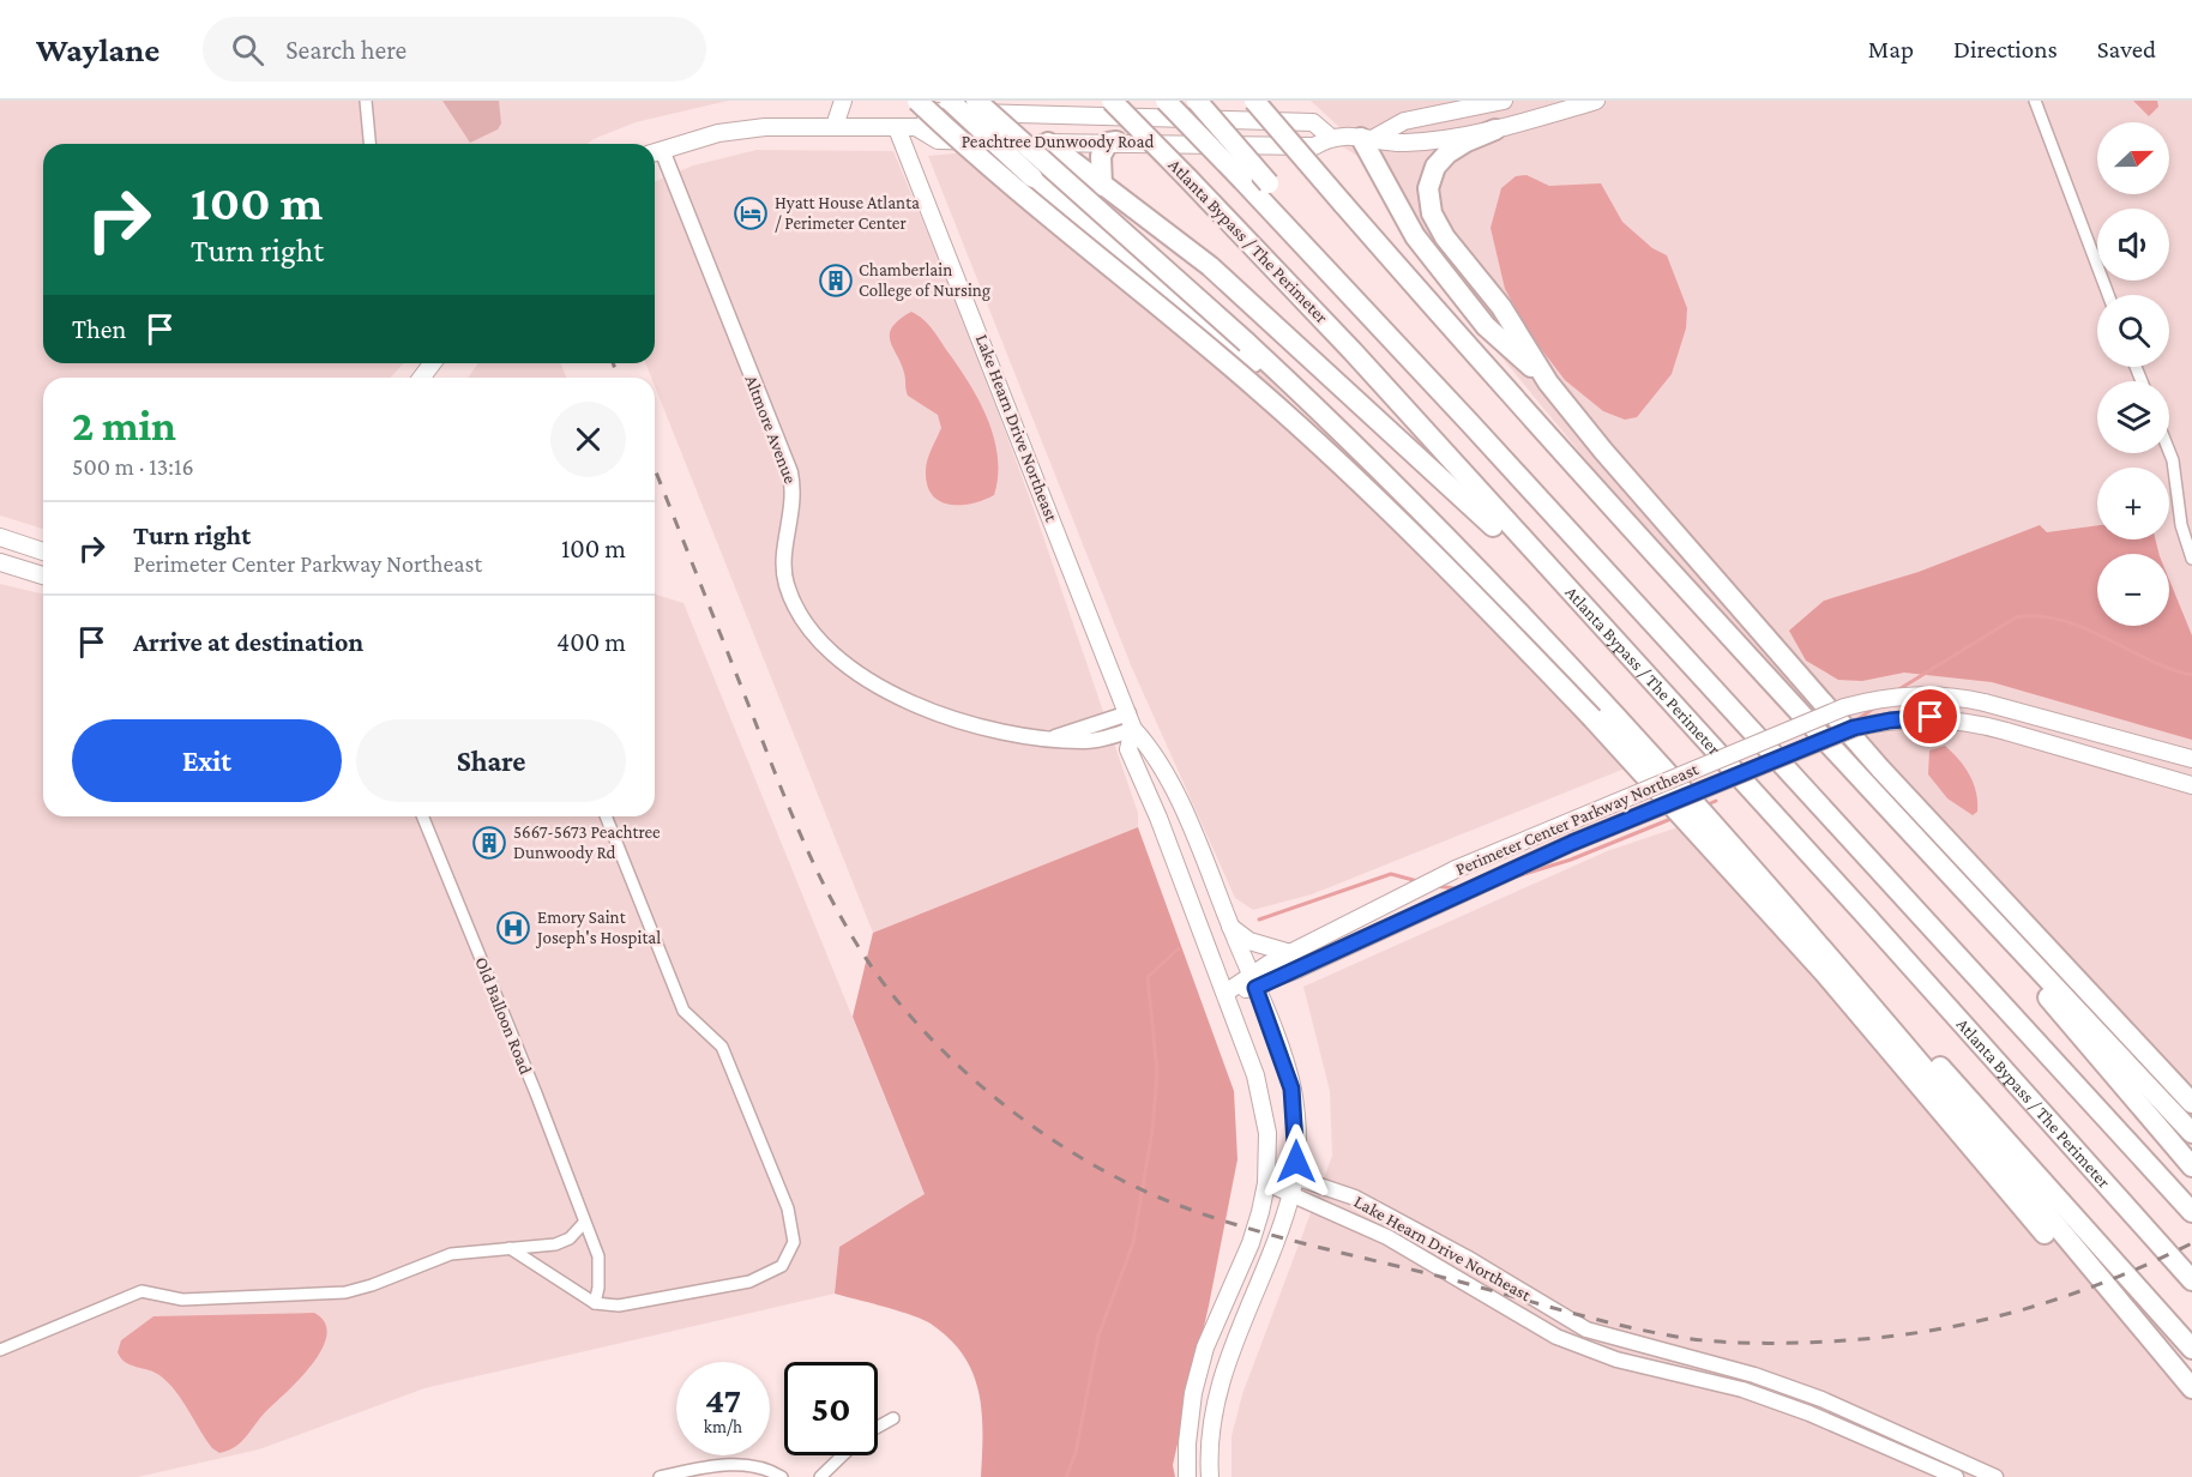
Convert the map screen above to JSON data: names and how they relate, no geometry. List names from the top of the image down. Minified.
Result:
{"streets":{"highway":["Atlanta Bypass / The Perimeter"],"main road":["Peachtree Dunwoody Road","Lake Hearn Drive Northeast","Perimeter Center Parkway Northeast"],"street":["Altmore Avenue","Old Balloon Road"]},"crossings":[["Peachtree Dunwoody Road","Lake Hearn Drive Northeast"],["Peachtree Dunwoody Road","Altmore Avenue"],["Lake Hearn Drive Northeast","Altmore Avenue"],["Lake Hearn Drive Northeast","Perimeter Center Parkway Northeast"]],"places":{"hotel":["Hyatt House Atlanta / Perimeter Center"],"building":["Chamberlain College of Nursing","5667-5673 Peachtree Dunwoody Rd"],"hospital":["Emory Saint Joseph's Hospital"]},"north":"right","page":{"header":"Waylane","search":"Search here","nav":["Map","Directions","Saved"],"map_buttons":["+","−"],"turn":["100 m","Turn right"],"then":"Then","heading":["2 min","500 m · 13:16"],"list":[{"name":"Turn right","note":"Perimeter Center Parkway Northeast","value":"100 m"},{"name":"Arrive at destination","value":"400 m"}],"buttons":["Exit","Share"],"speed":"47 km/h","limit":"50"}}
